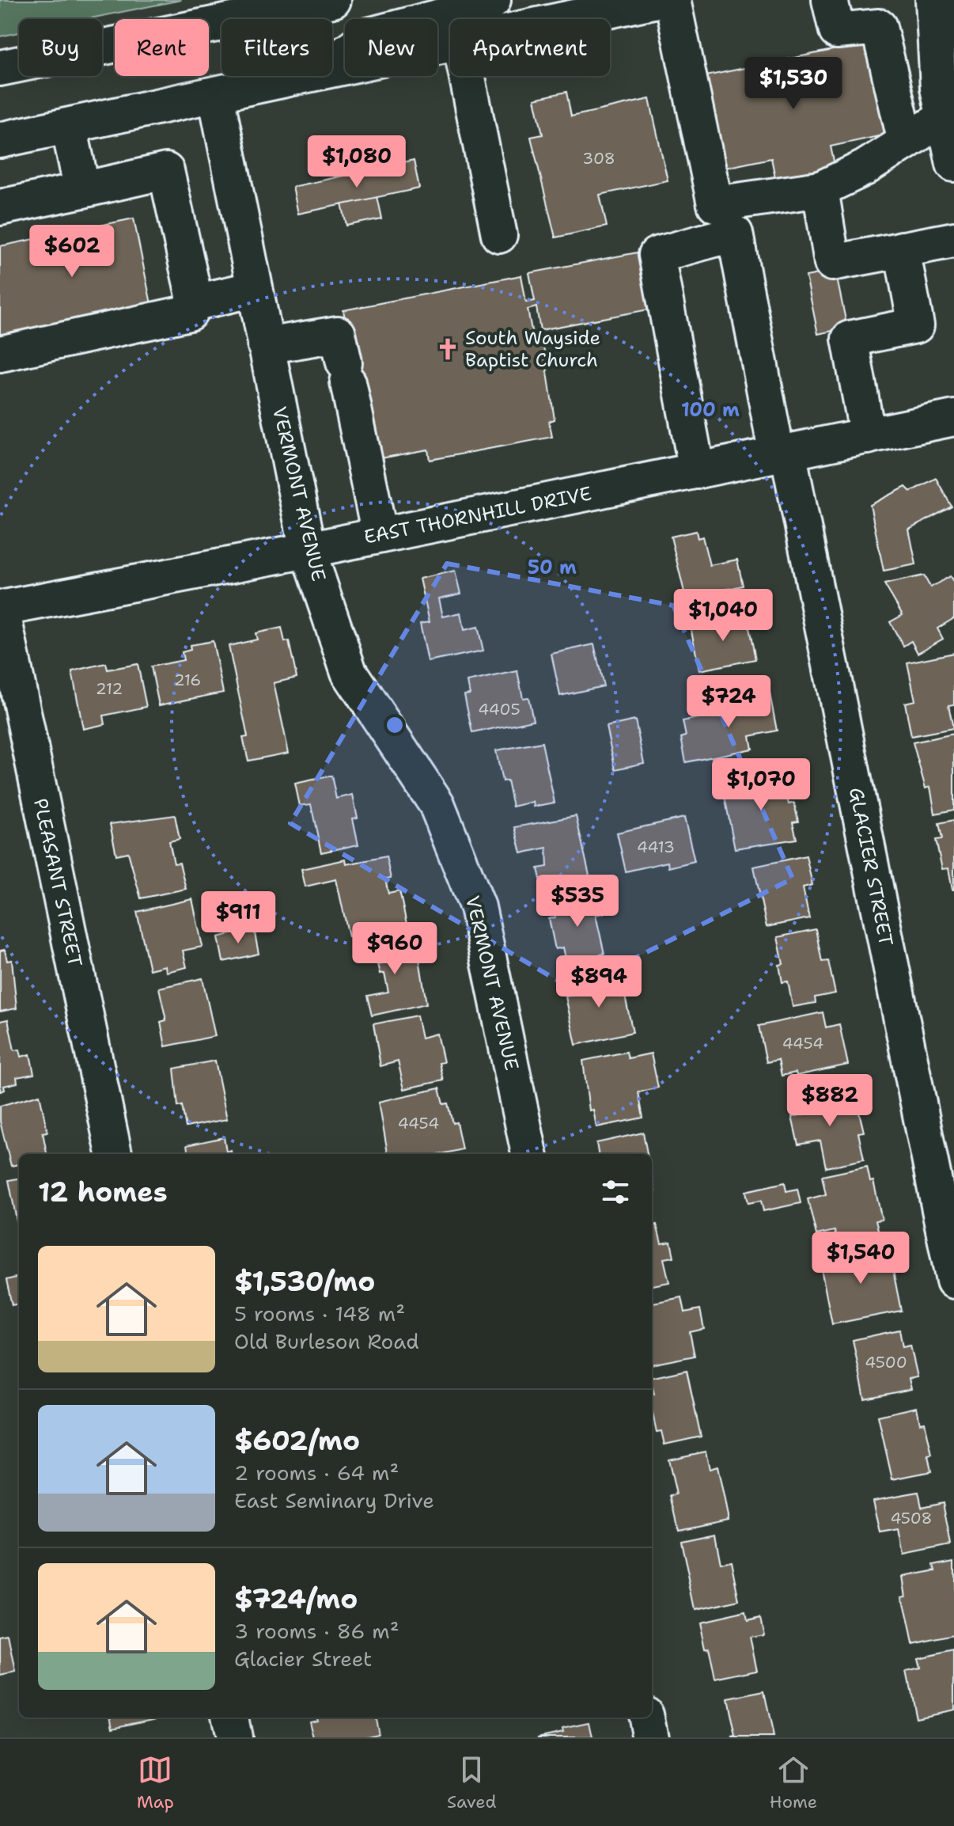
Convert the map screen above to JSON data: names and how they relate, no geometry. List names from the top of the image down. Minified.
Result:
{"streets":{"street":["VERMONT AVENUE","EAST THORNHILL DRIVE","GLACIER STREET","PLEASANT STREET"]},"crossings":[["VERMONT AVENUE","EAST THORNHILL DRIVE"],["EAST THORNHILL DRIVE","GLACIER STREET"],["EAST THORNHILL DRIVE","PLEASANT STREET"]],"places":{"church":["South Wayside Baptist Church"]},"house_numbers":["308","216","212","4405","4413","4454","4454","4500","4508"],"page":{"chip":["Buy","Rent","Filters","New","Apartment"],"price":["$1,530","$1,080","$602","$1,040","$724","$1,070","$535","$911","$960","$894","$882","$1,540"],"heading":"12 homes","list":[{"name":"$1,530/mo","note":"5 rooms · 148 m² · Old Burleson Road"},{"name":"$602/mo","note":"2 rooms · 64 m² · East Seminary Drive"},{"name":"$724/mo","note":"3 rooms · 86 m² · Glacier Street"}],"tabs":["Map","Saved","Home"]},"rings":["100 m","50 m"]}
